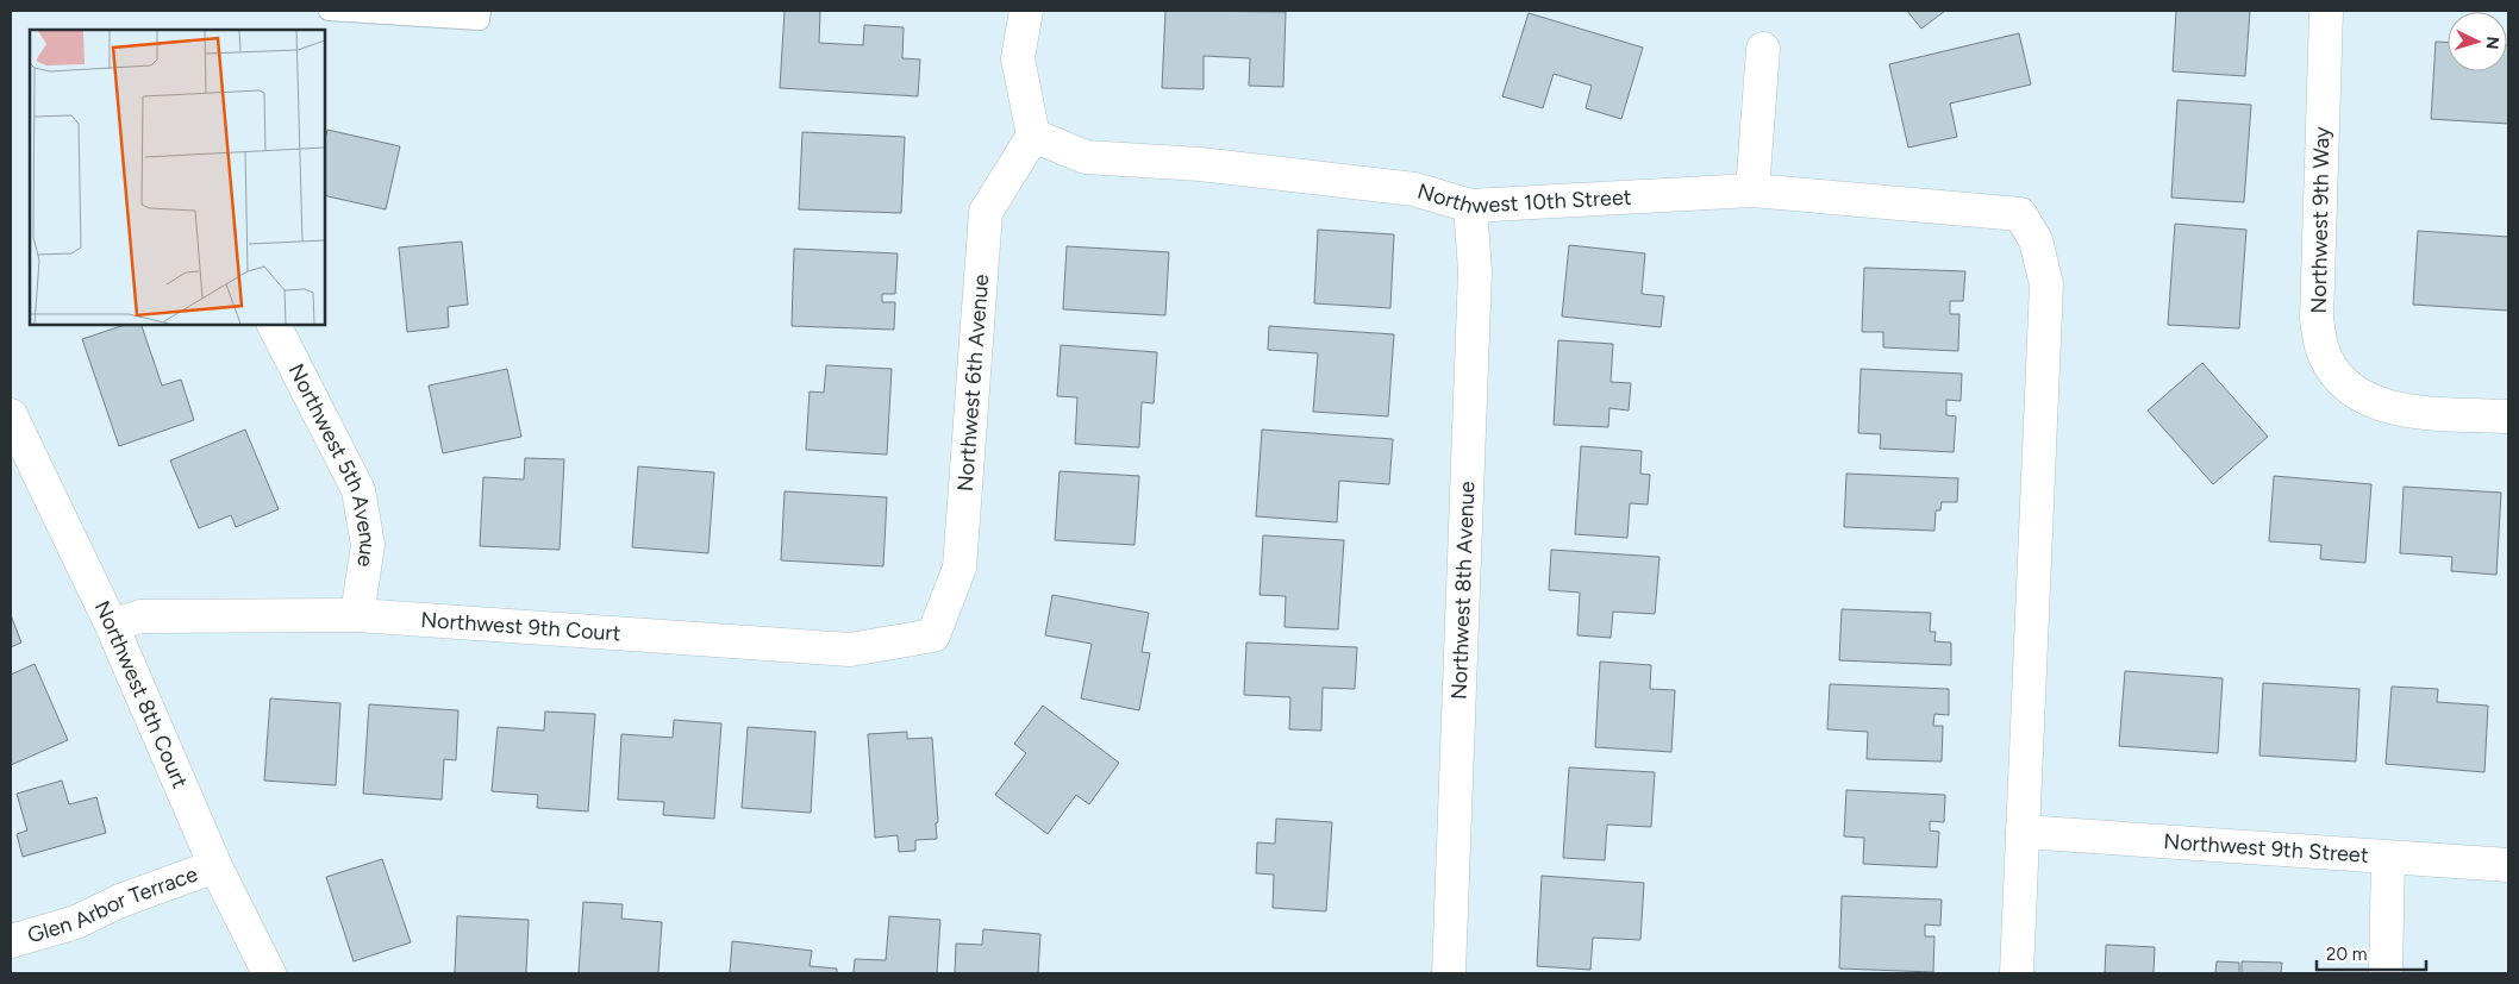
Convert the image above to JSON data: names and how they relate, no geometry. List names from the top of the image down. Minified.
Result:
{"streets":{"street":["Northwest 10th Street","Northwest 9th Way","Northwest 6th Avenue","Northwest 5th Avenue","Northwest 8th Avenue","Northwest 9th Court","Northwest 8th Court","Northwest 9th Street","Glen Arbor Terrace"]},"crossings":[["Northwest 10th Street","Northwest 6th Avenue"],["Northwest 10th Street","Northwest 8th Avenue"],["Northwest 10th Street","Northwest 9th Street"],["Northwest 6th Avenue","Northwest 9th Court"],["Northwest 5th Avenue","Northwest 9th Court"],["Northwest 9th Court","Northwest 8th Court"],["Northwest 8th Court","Glen Arbor Terrace"]],"scale_bar":"20 m","north":"right"}
